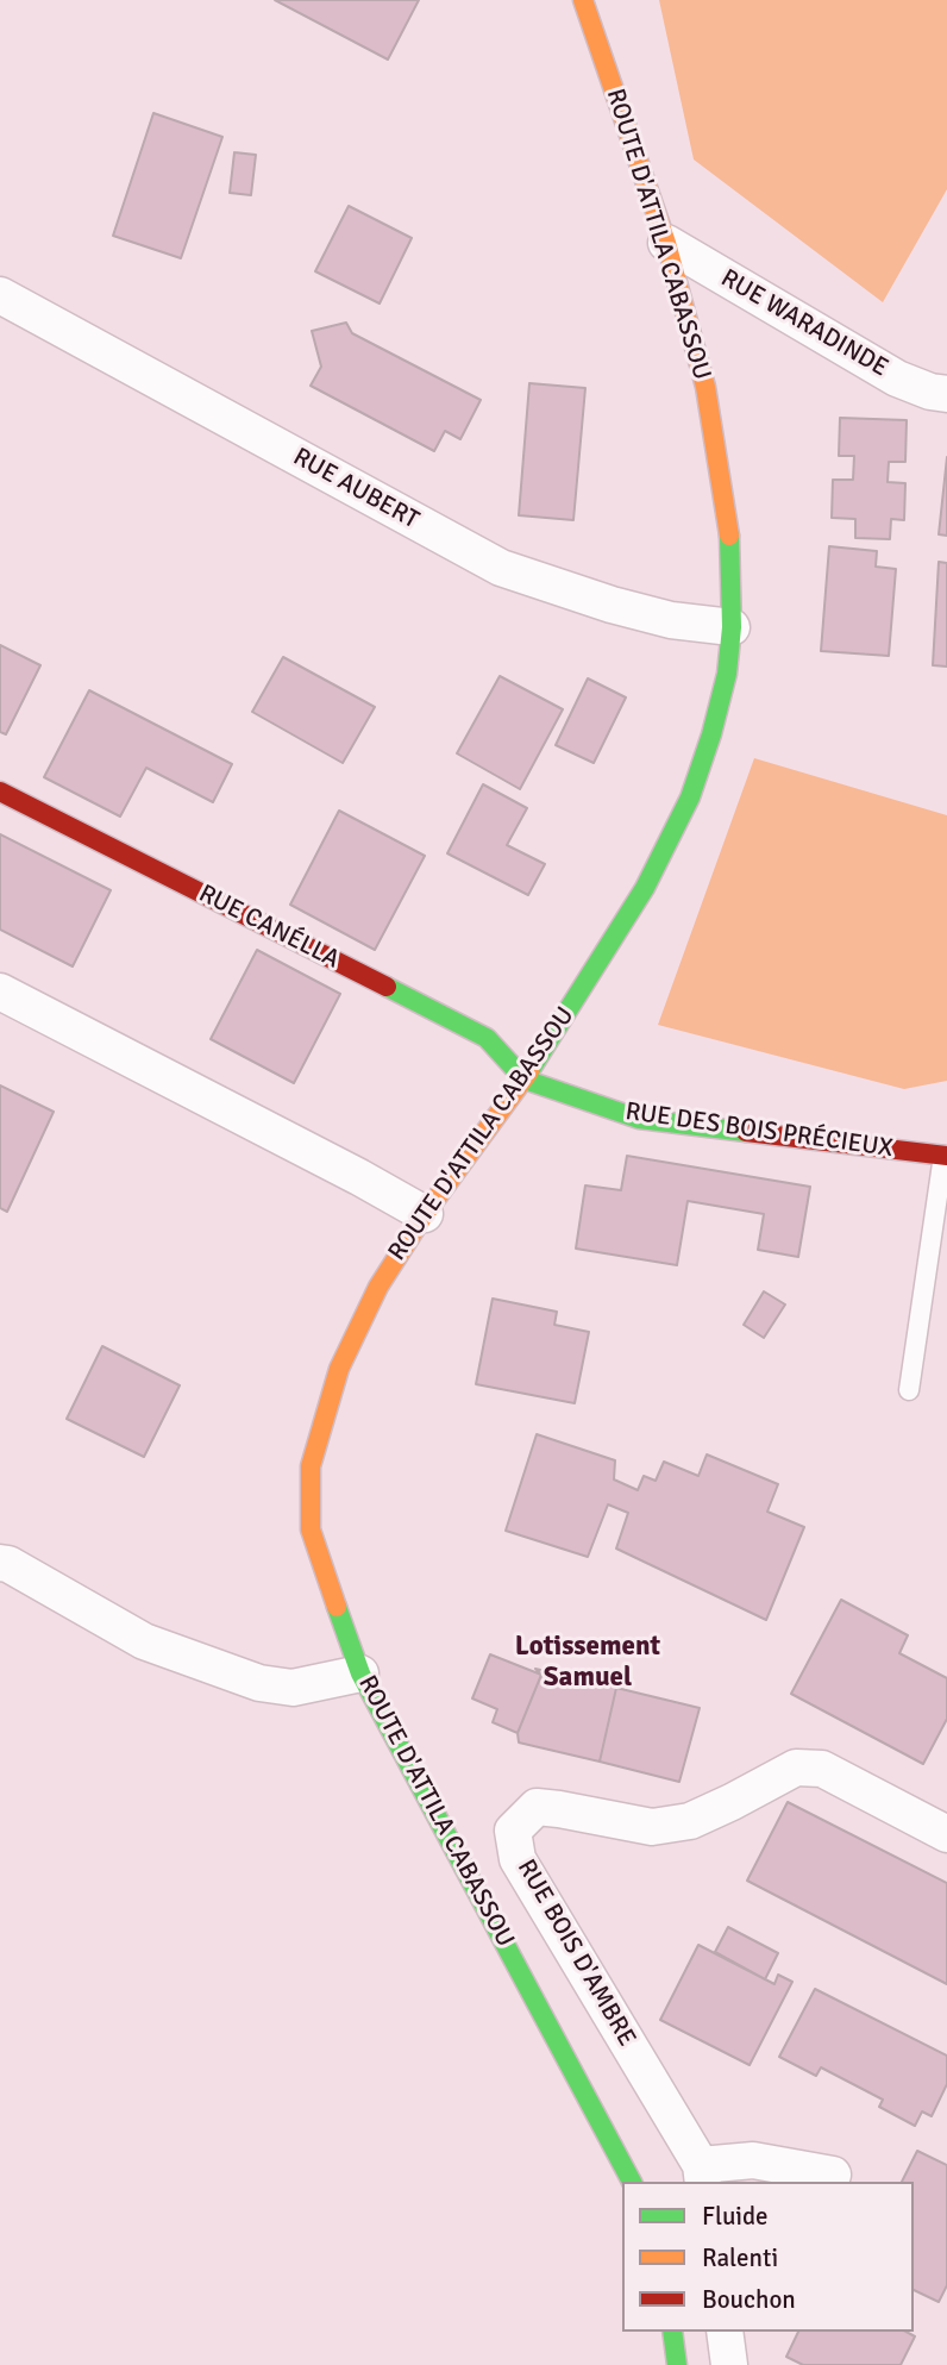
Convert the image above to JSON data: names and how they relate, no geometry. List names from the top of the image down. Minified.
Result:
{"streets":{"main road":["ROUTE D'ATTILA CABASSOU","RUE CANÉLLA","RUE DES BOIS PRÉCIEUX"],"street":["RUE WARADINDE","RUE AUBERT","RUE BOIS D'AMBRE"]},"crossings":[["ROUTE D'ATTILA CABASSOU","RUE WARADINDE"],["ROUTE D'ATTILA CABASSOU","RUE AUBERT"],["ROUTE D'ATTILA CABASSOU","RUE CANÉLLA"],["ROUTE D'ATTILA CABASSOU","RUE DES BOIS PRÉCIEUX"],["RUE CANÉLLA","RUE DES BOIS PRÉCIEUX"]],"districts":["Lotissement Samuel"],"legend":["Fluide","Ralenti","Bouchon"]}
